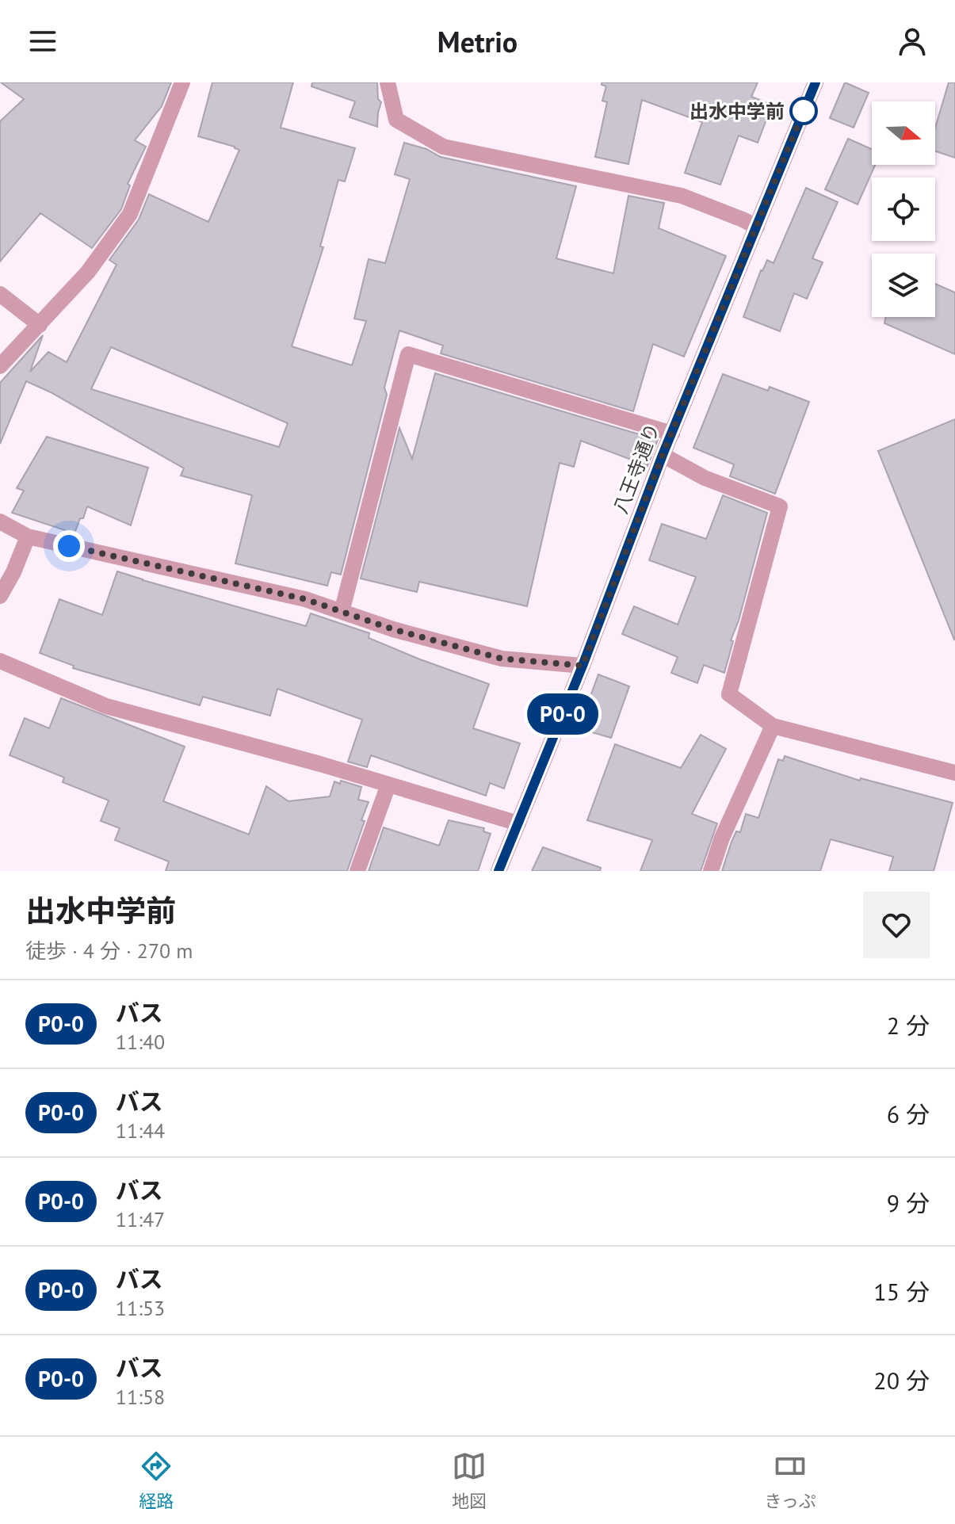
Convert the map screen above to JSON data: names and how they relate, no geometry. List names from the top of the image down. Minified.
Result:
{"streets":{"street":["八王寺通り"]},"places":["出水中学前"],"lines":["bus line P0-0"],"north":"right","page":{"header":"Metrio","on_map":"P0-0","heading":["出水中学前","徒歩 · 4 分 · 270 m"],"list":[{"mark":"P0-0","name":"バス","note":"11:40","value":"2 分"},{"mark":"P0-0","name":"バス","note":"11:44","value":"6 分"},{"mark":"P0-0","name":"バス","note":"11:47","value":"9 分"},{"mark":"P0-0","name":"バス","note":"11:53","value":"15 分"},{"mark":"P0-0","name":"バス","note":"11:58","value":"20 分"}],"tabs":["経路","地図","きっぷ"]}}
